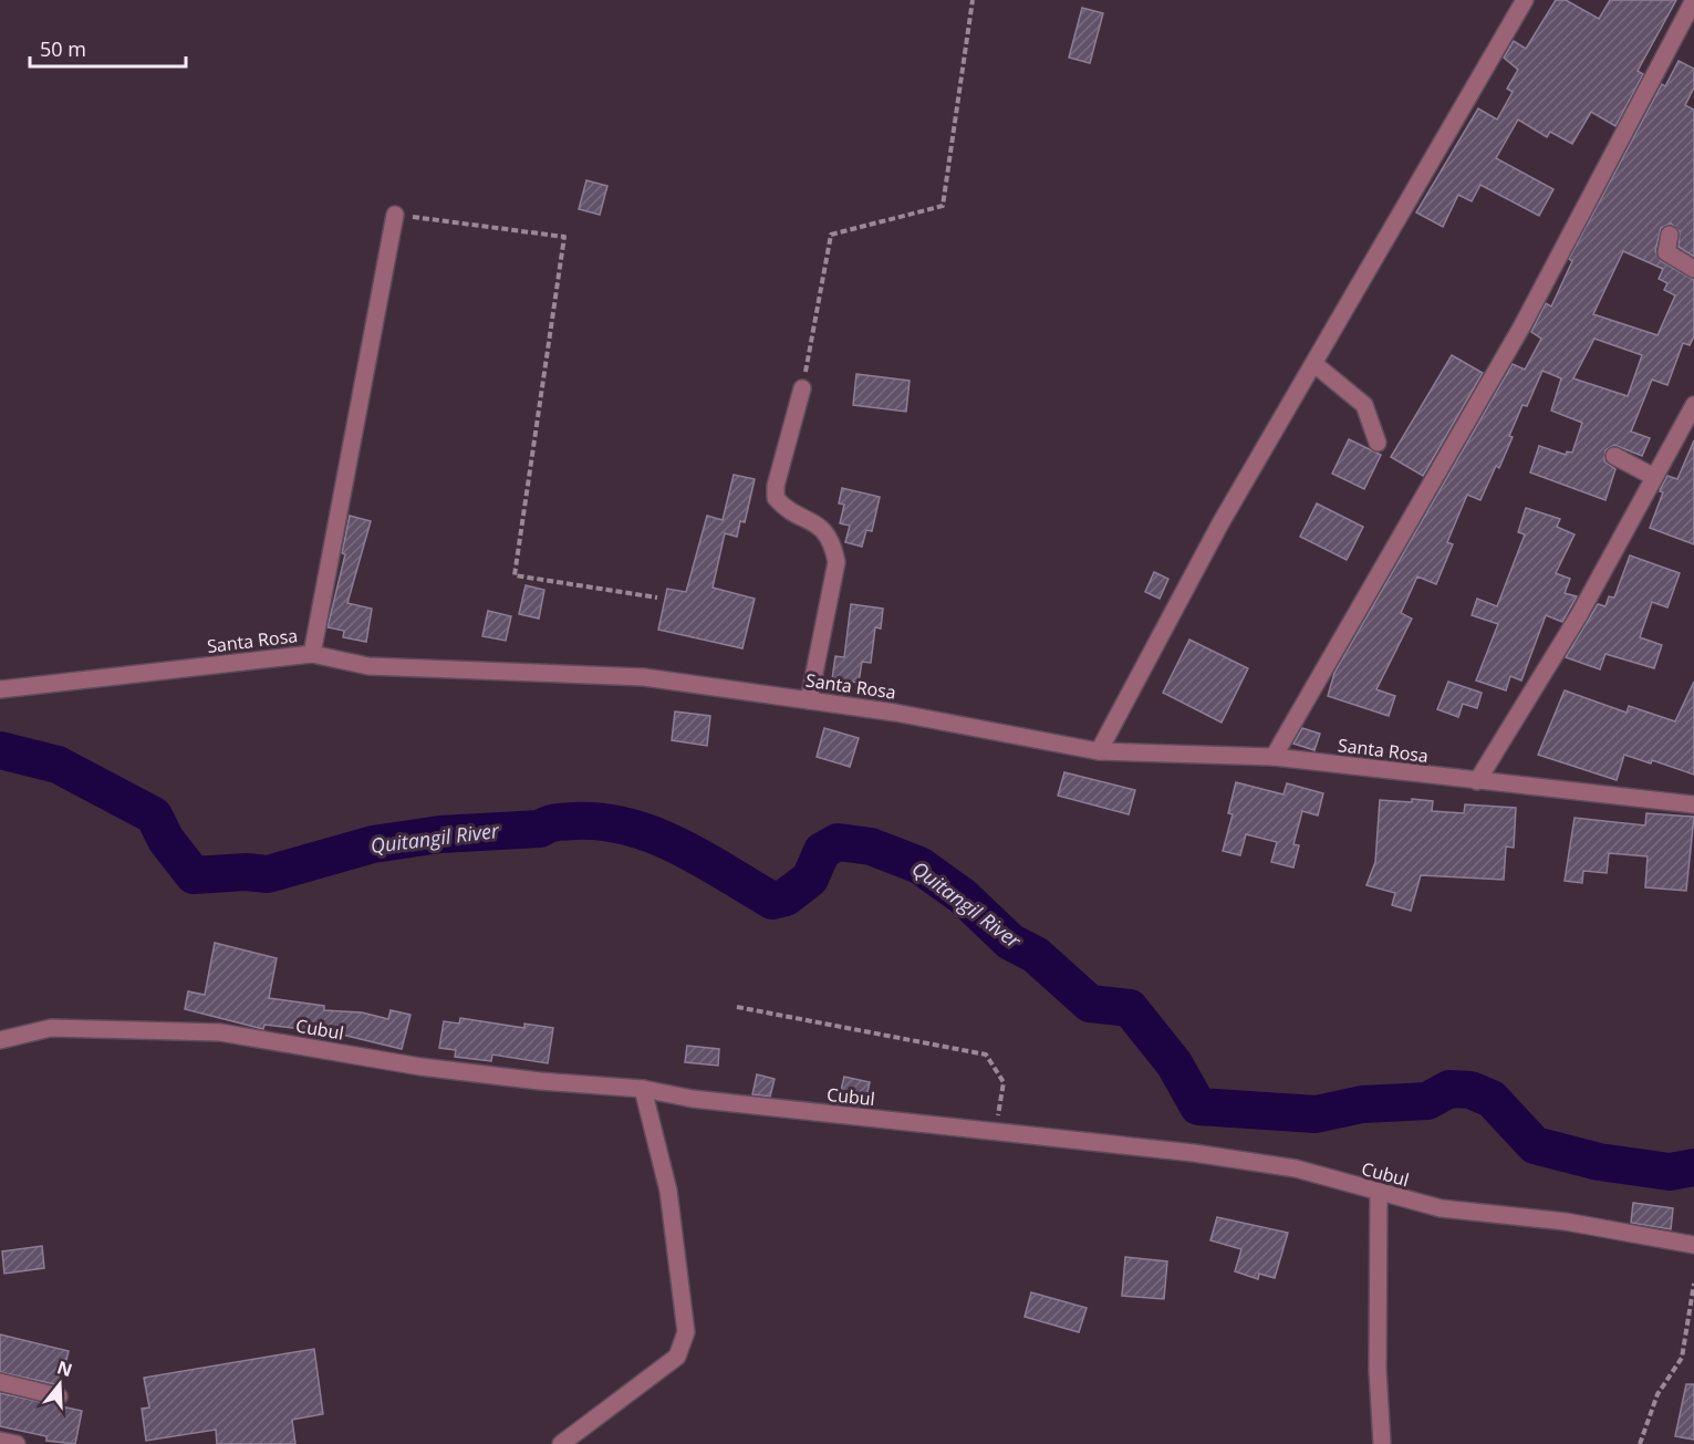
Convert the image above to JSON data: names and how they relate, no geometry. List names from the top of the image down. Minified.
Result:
{"streets":{"street":["Santa Rosa","Cubul"]},"water":["Quitangil River"],"scale_bar":"50 m","north":"top"}
